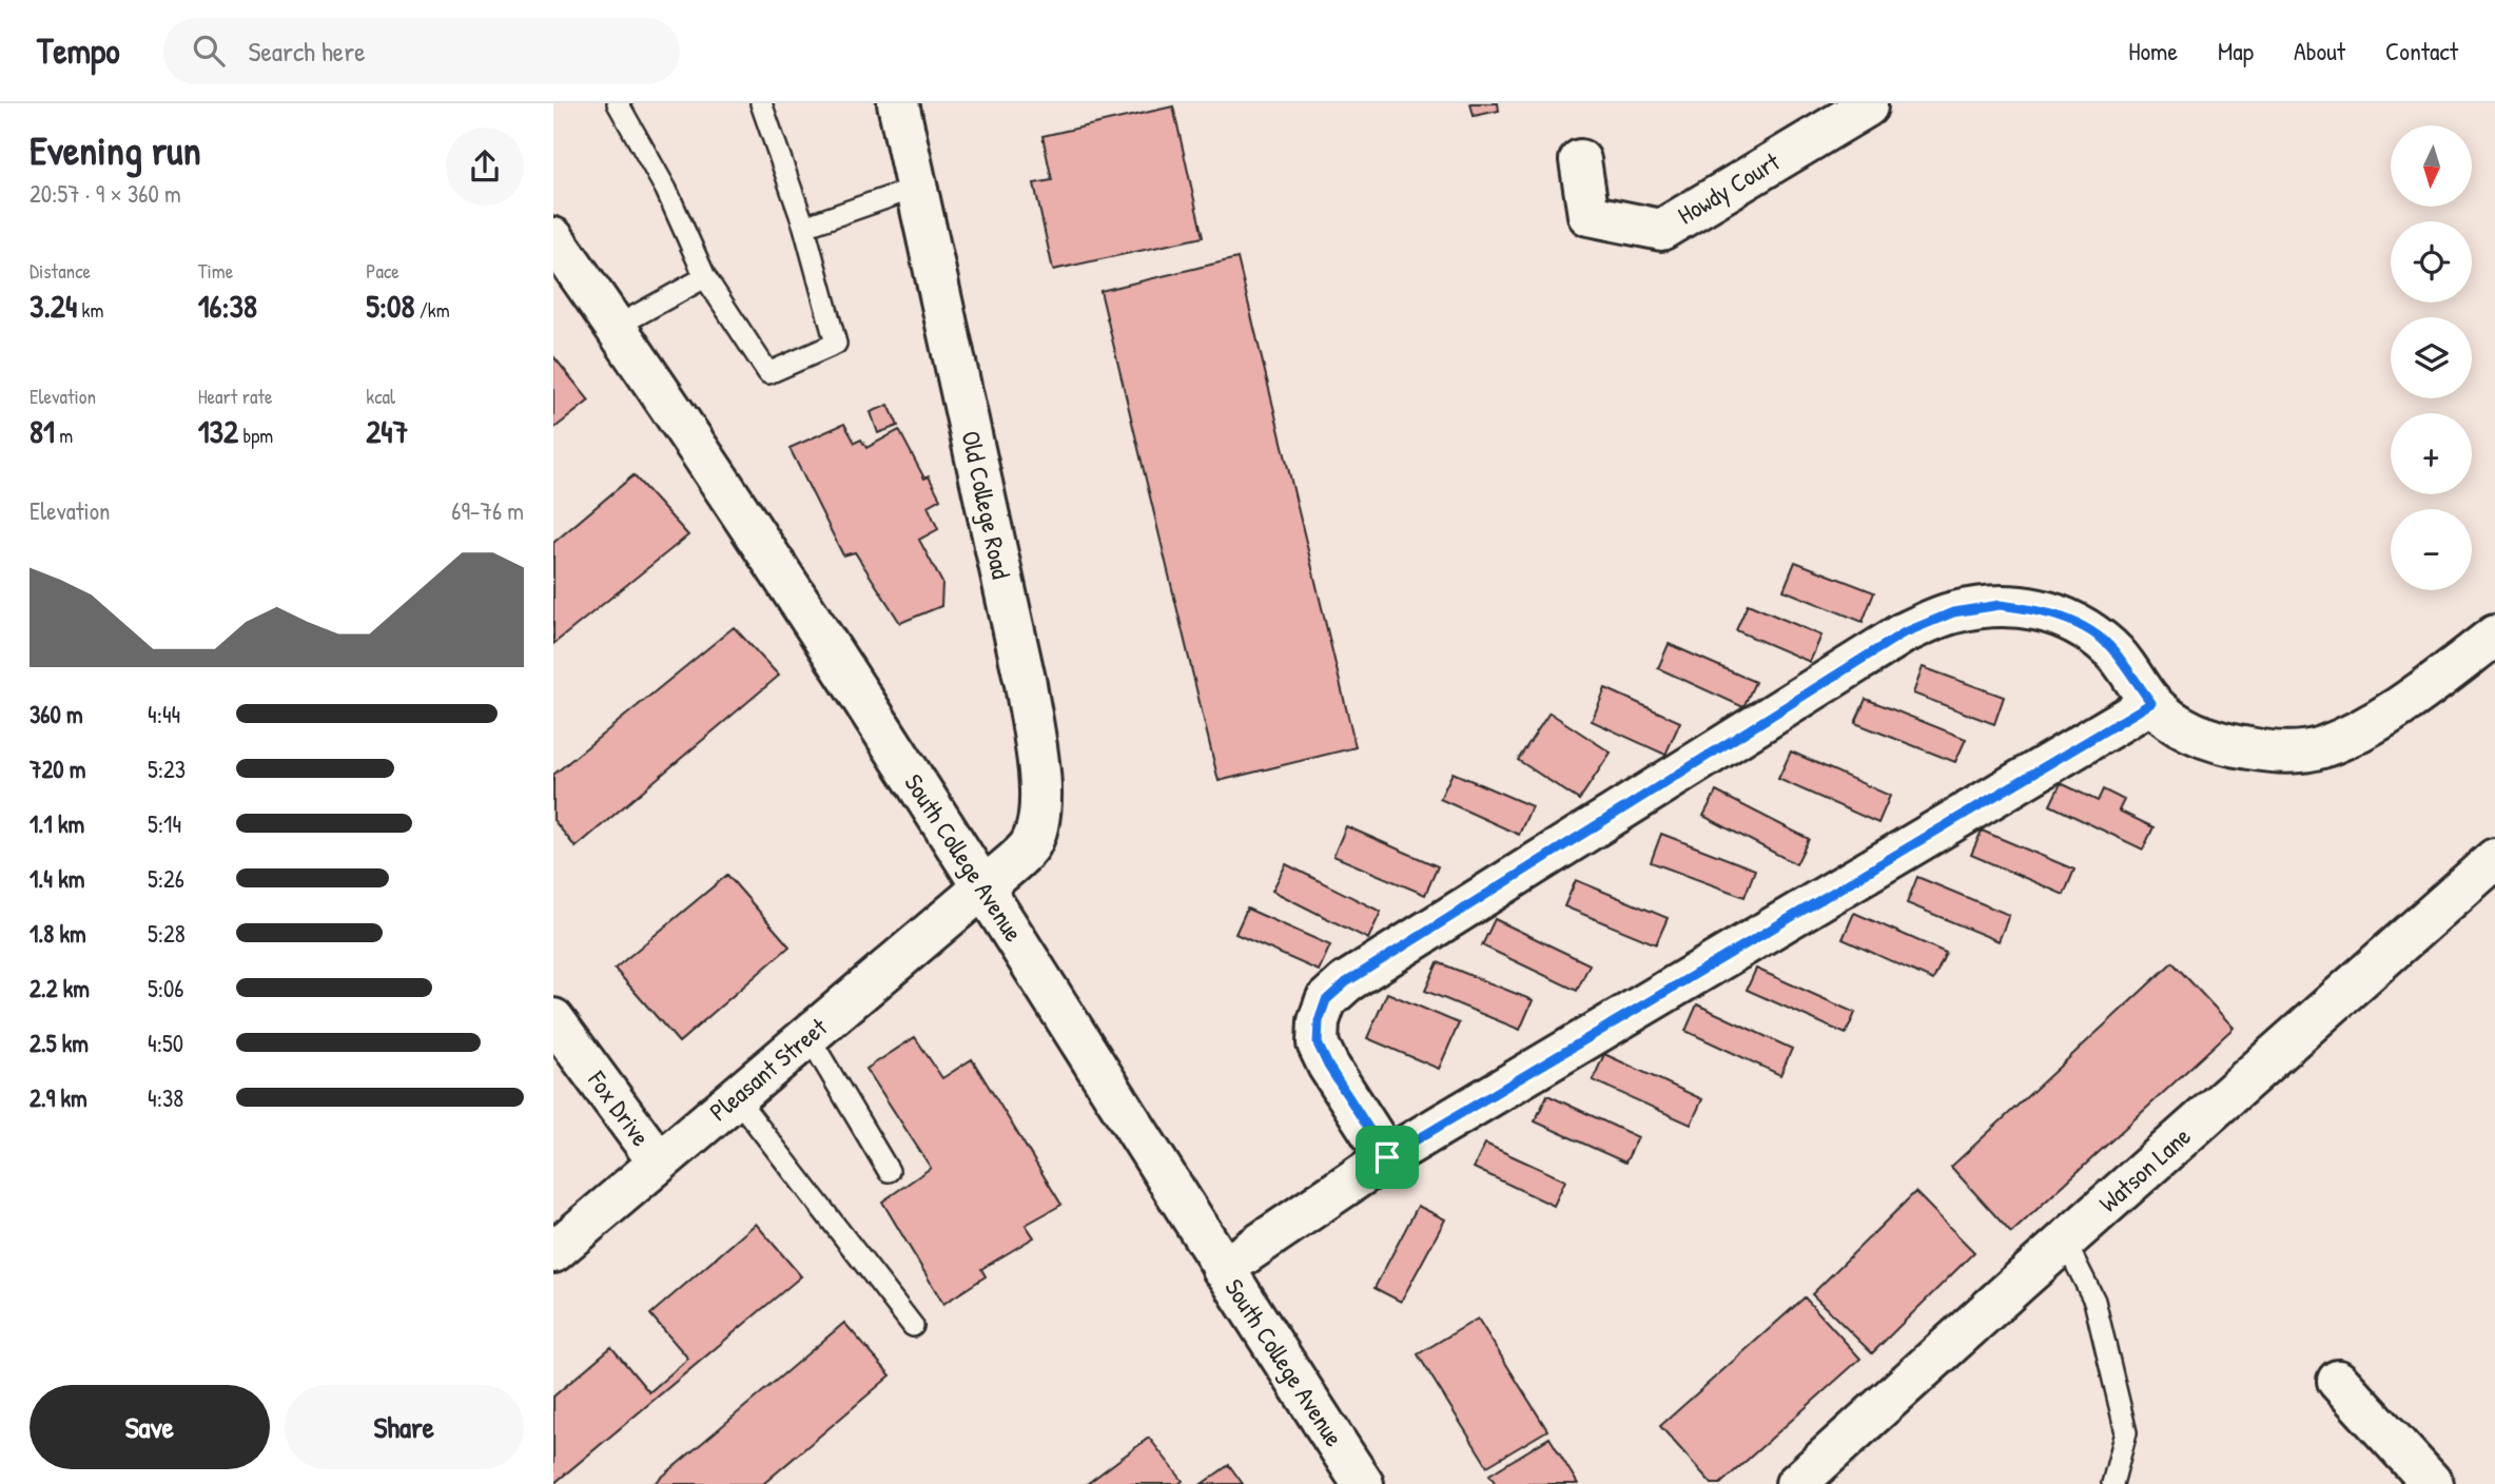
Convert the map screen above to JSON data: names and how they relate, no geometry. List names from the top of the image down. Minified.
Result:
{"streets":{"street":["Howdy Court","Old College Road","South College Avenue","Pleasant Street","Fox Drive","Watson Lane"]},"crossings":[["Old College Road","South College Avenue"],["Old College Road","Pleasant Street"],["South College Avenue","Pleasant Street"],["Pleasant Street","Fox Drive"]],"north":"bottom","page":{"header":"Tempo","search":"Search here","nav":["Home","Map","About","Contact"],"heading":["Evening run","20:57 · 9 × 360 m"],"map_buttons":["+","−"],"stats":[["Distance","3.24 km"],["Time","16:38"],["Pace","5:08 /km"],["Elevation","81 m"],["Heart rate","132 bpm"],["kcal","247"]],"chart":["Elevation","69–76 m"],"list":[{"name":"360 m","note":"4:44"},{"name":"720 m","note":"5:23"},{"name":"1.1 km","note":"5:14"},{"name":"1.4 km","note":"5:26"},{"name":"1.8 km","note":"5:28"},{"name":"2.2 km","note":"5:06"},{"name":"2.5 km","note":"4:50"},{"name":"2.9 km","note":"4:38"}],"buttons":["Save","Share"]}}
